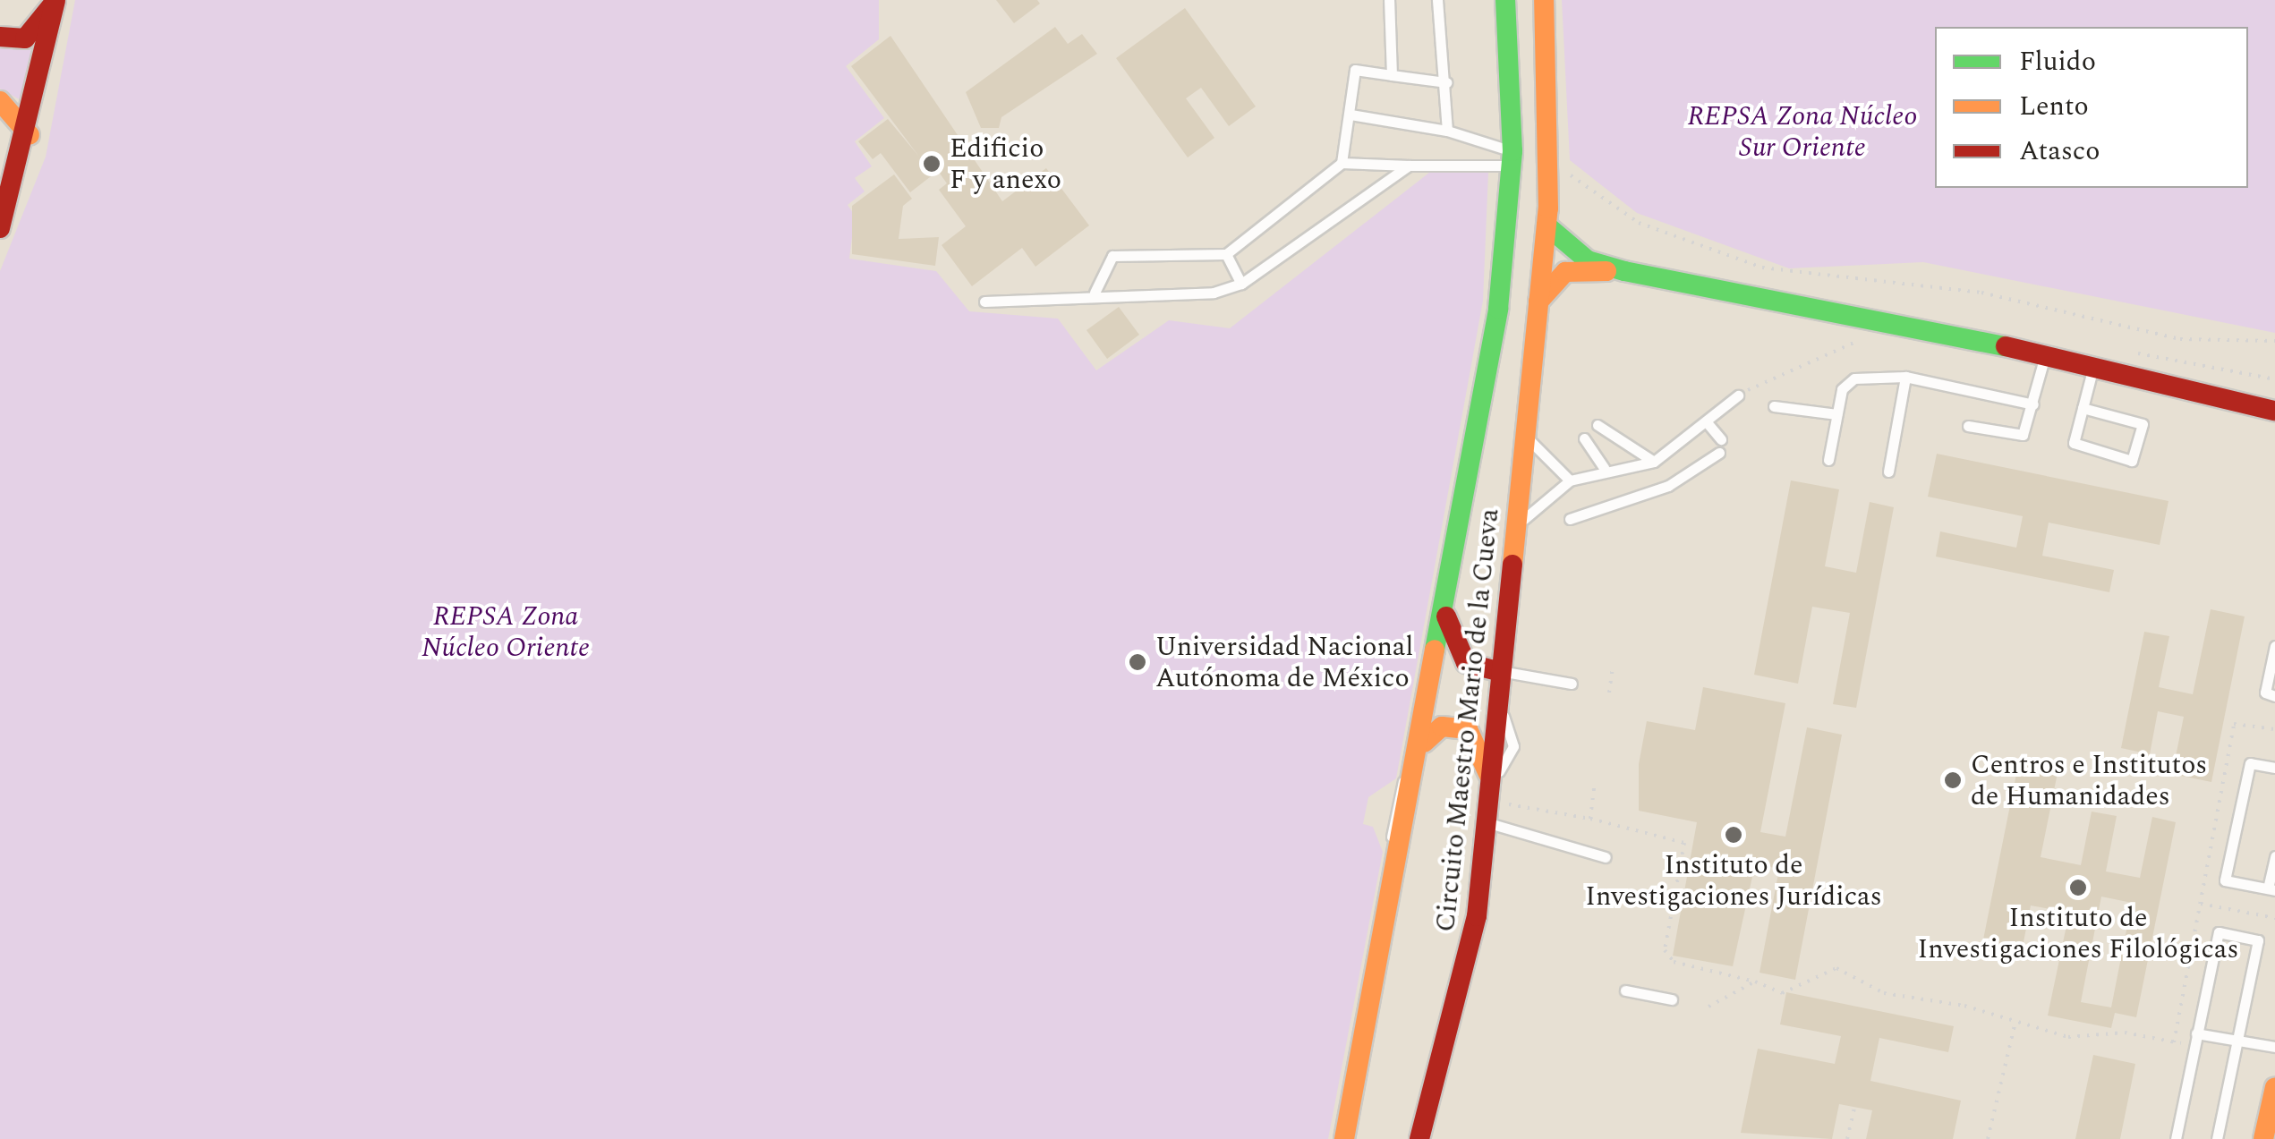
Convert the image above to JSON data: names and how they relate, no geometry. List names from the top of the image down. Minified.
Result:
{"streets":{"street":["Circuito Maestro Mario de la Cueva"]},"parks":["REPSA Zona Núcleo Sur Oriente","REPSA Zona Núcleo Oriente"],"places":["Edificio F y anexo","Universidad Nacional Autónoma de México","Centros e Institutos de Humanidades","Instituto de Investigaciones Jurídicas","Instituto de Investigaciones Filológicas"],"legend":["Fluido","Lento","Atasco"]}
